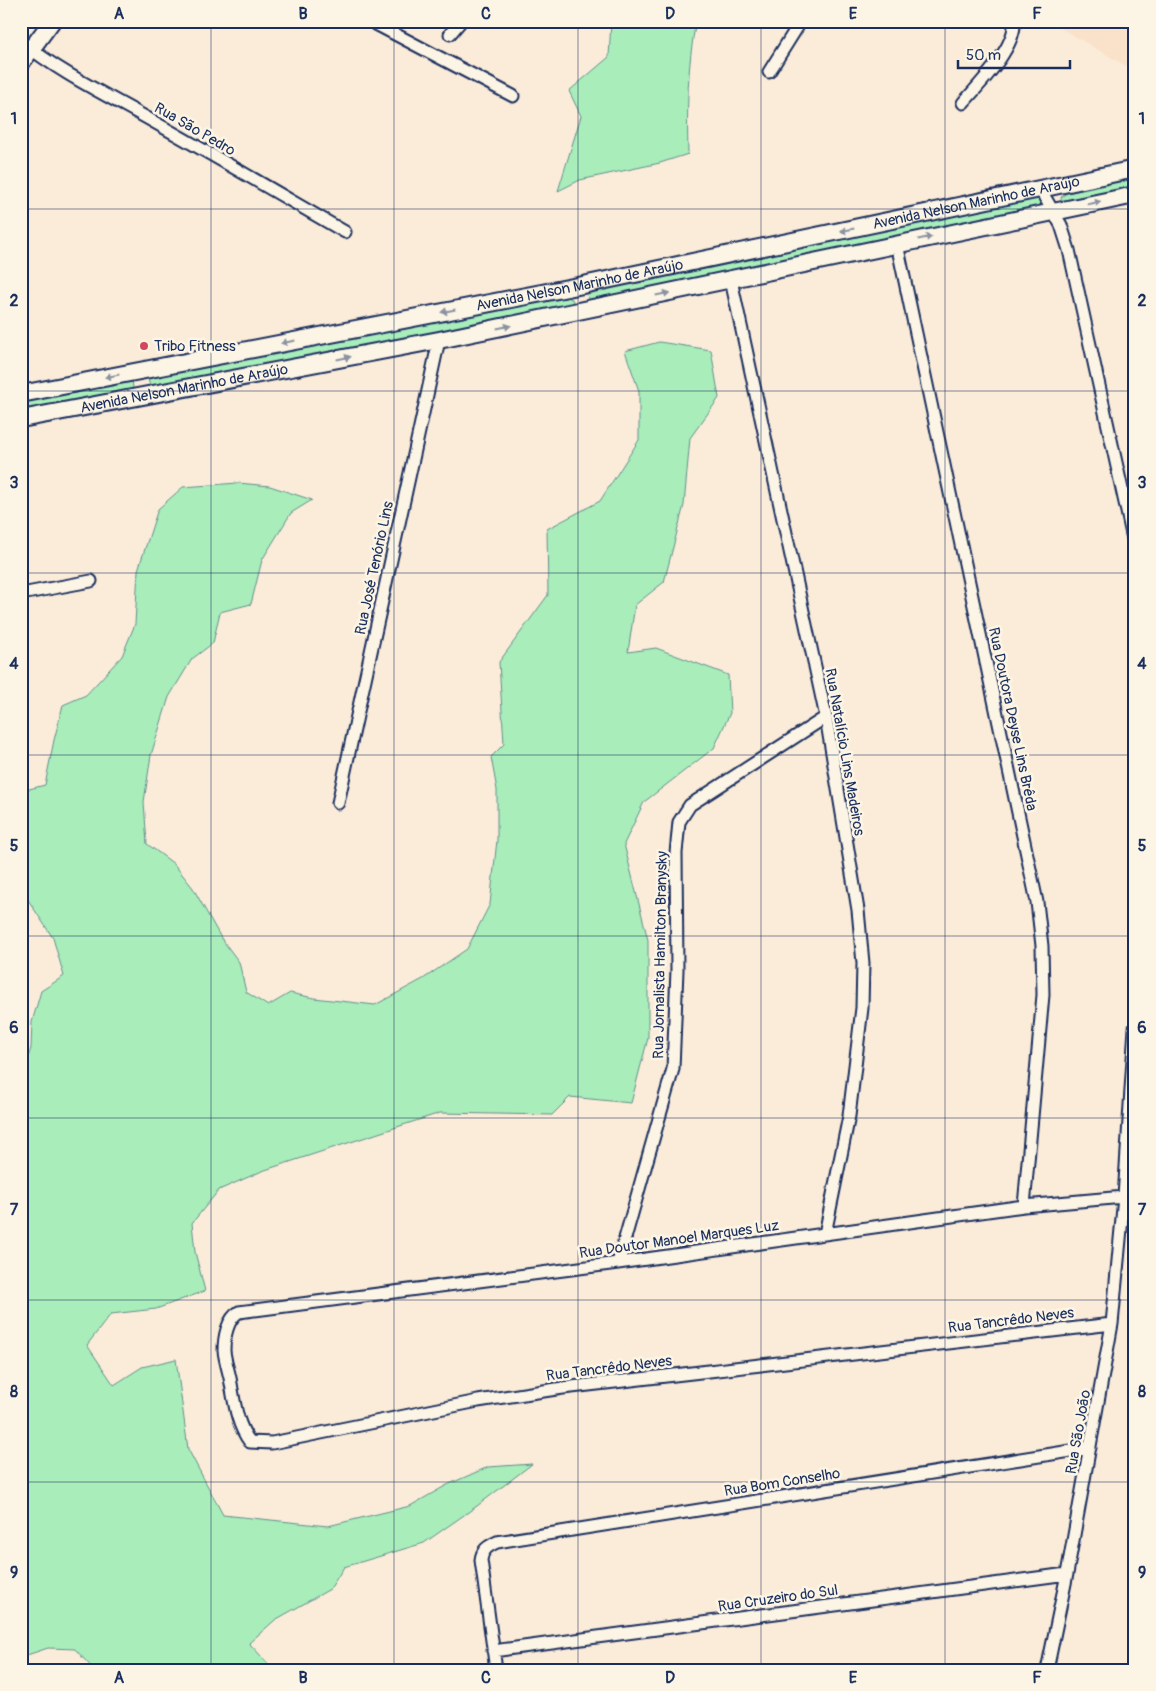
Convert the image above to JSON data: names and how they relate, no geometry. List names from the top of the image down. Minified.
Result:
{"streets":{"main road":["Avenida Nelson Marinho de Araújo"],"street":["Rua São Pedro","Rua José Tenório Lins","Rua Doutora Deyse Lins Brêda","Rua Natalício Lins Madeiros","Rua Jornalista Hamilton Branysky","Rua Doutor Manoel Marques Luz","Rua Tancrêdo Neves","Rua São João","Rua Bom Conselho","Rua Cruzeiro do Sul"]},"crossings":[["Avenida Nelson Marinho de Araújo","Rua José Tenório Lins"],["Avenida Nelson Marinho de Araújo","Rua Doutora Deyse Lins Brêda"],["Avenida Nelson Marinho de Araújo","Rua Natalício Lins Madeiros"],["Rua Doutora Deyse Lins Brêda","Rua Doutor Manoel Marques Luz"],["Rua Natalício Lins Madeiros","Rua Jornalista Hamilton Branysky"],["Rua Natalício Lins Madeiros","Rua Doutor Manoel Marques Luz"],["Rua Jornalista Hamilton Branysky","Rua Doutor Manoel Marques Luz"],["Rua Doutor Manoel Marques Luz","Rua Tancrêdo Neves"],["Rua Doutor Manoel Marques Luz","Rua São João"],["Rua Tancrêdo Neves","Rua São João"],["Rua São João","Rua Bom Conselho"],["Rua São João","Rua Cruzeiro do Sul"],["Rua Bom Conselho","Rua Cruzeiro do Sul"]],"places":["Tribo Fitness"],"scale_bar":"50 m","grid":{"columns":["A","B","C","D","E","F"],"rows":["1","2","3","4","5","6","7","8","9"]}}
